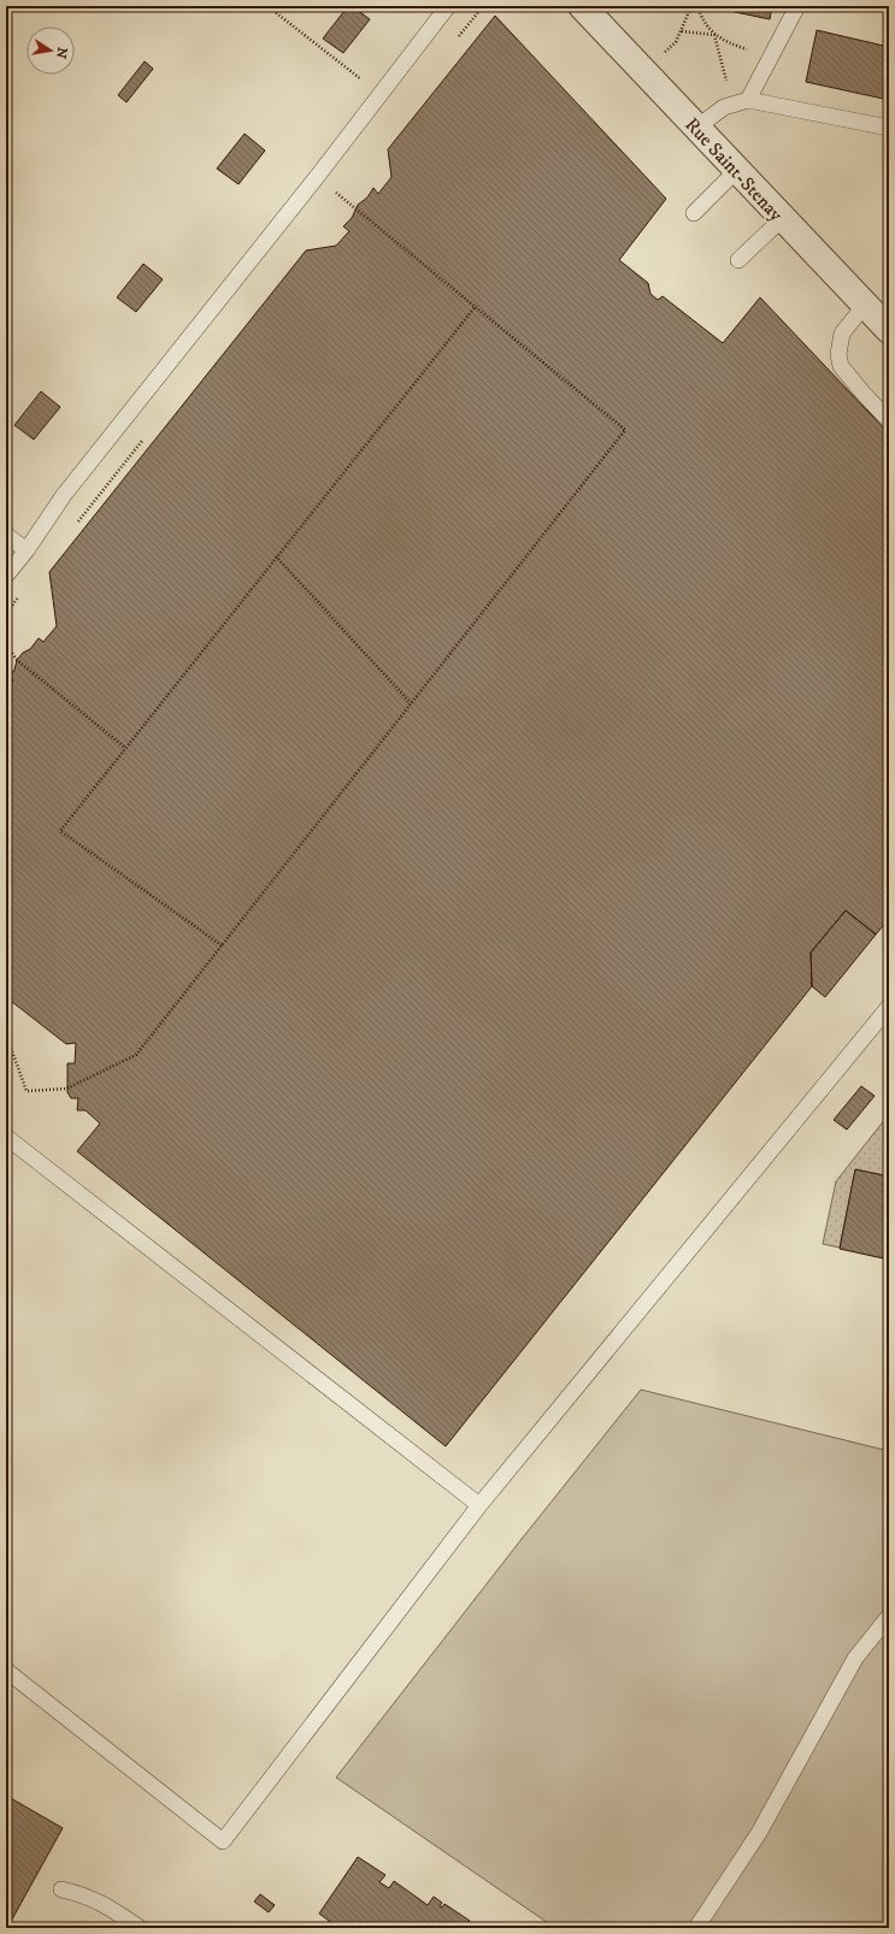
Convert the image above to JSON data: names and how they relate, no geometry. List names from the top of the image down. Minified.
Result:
{"streets":{"street":["Rue Saint-Stenay"]},"north":"right"}
